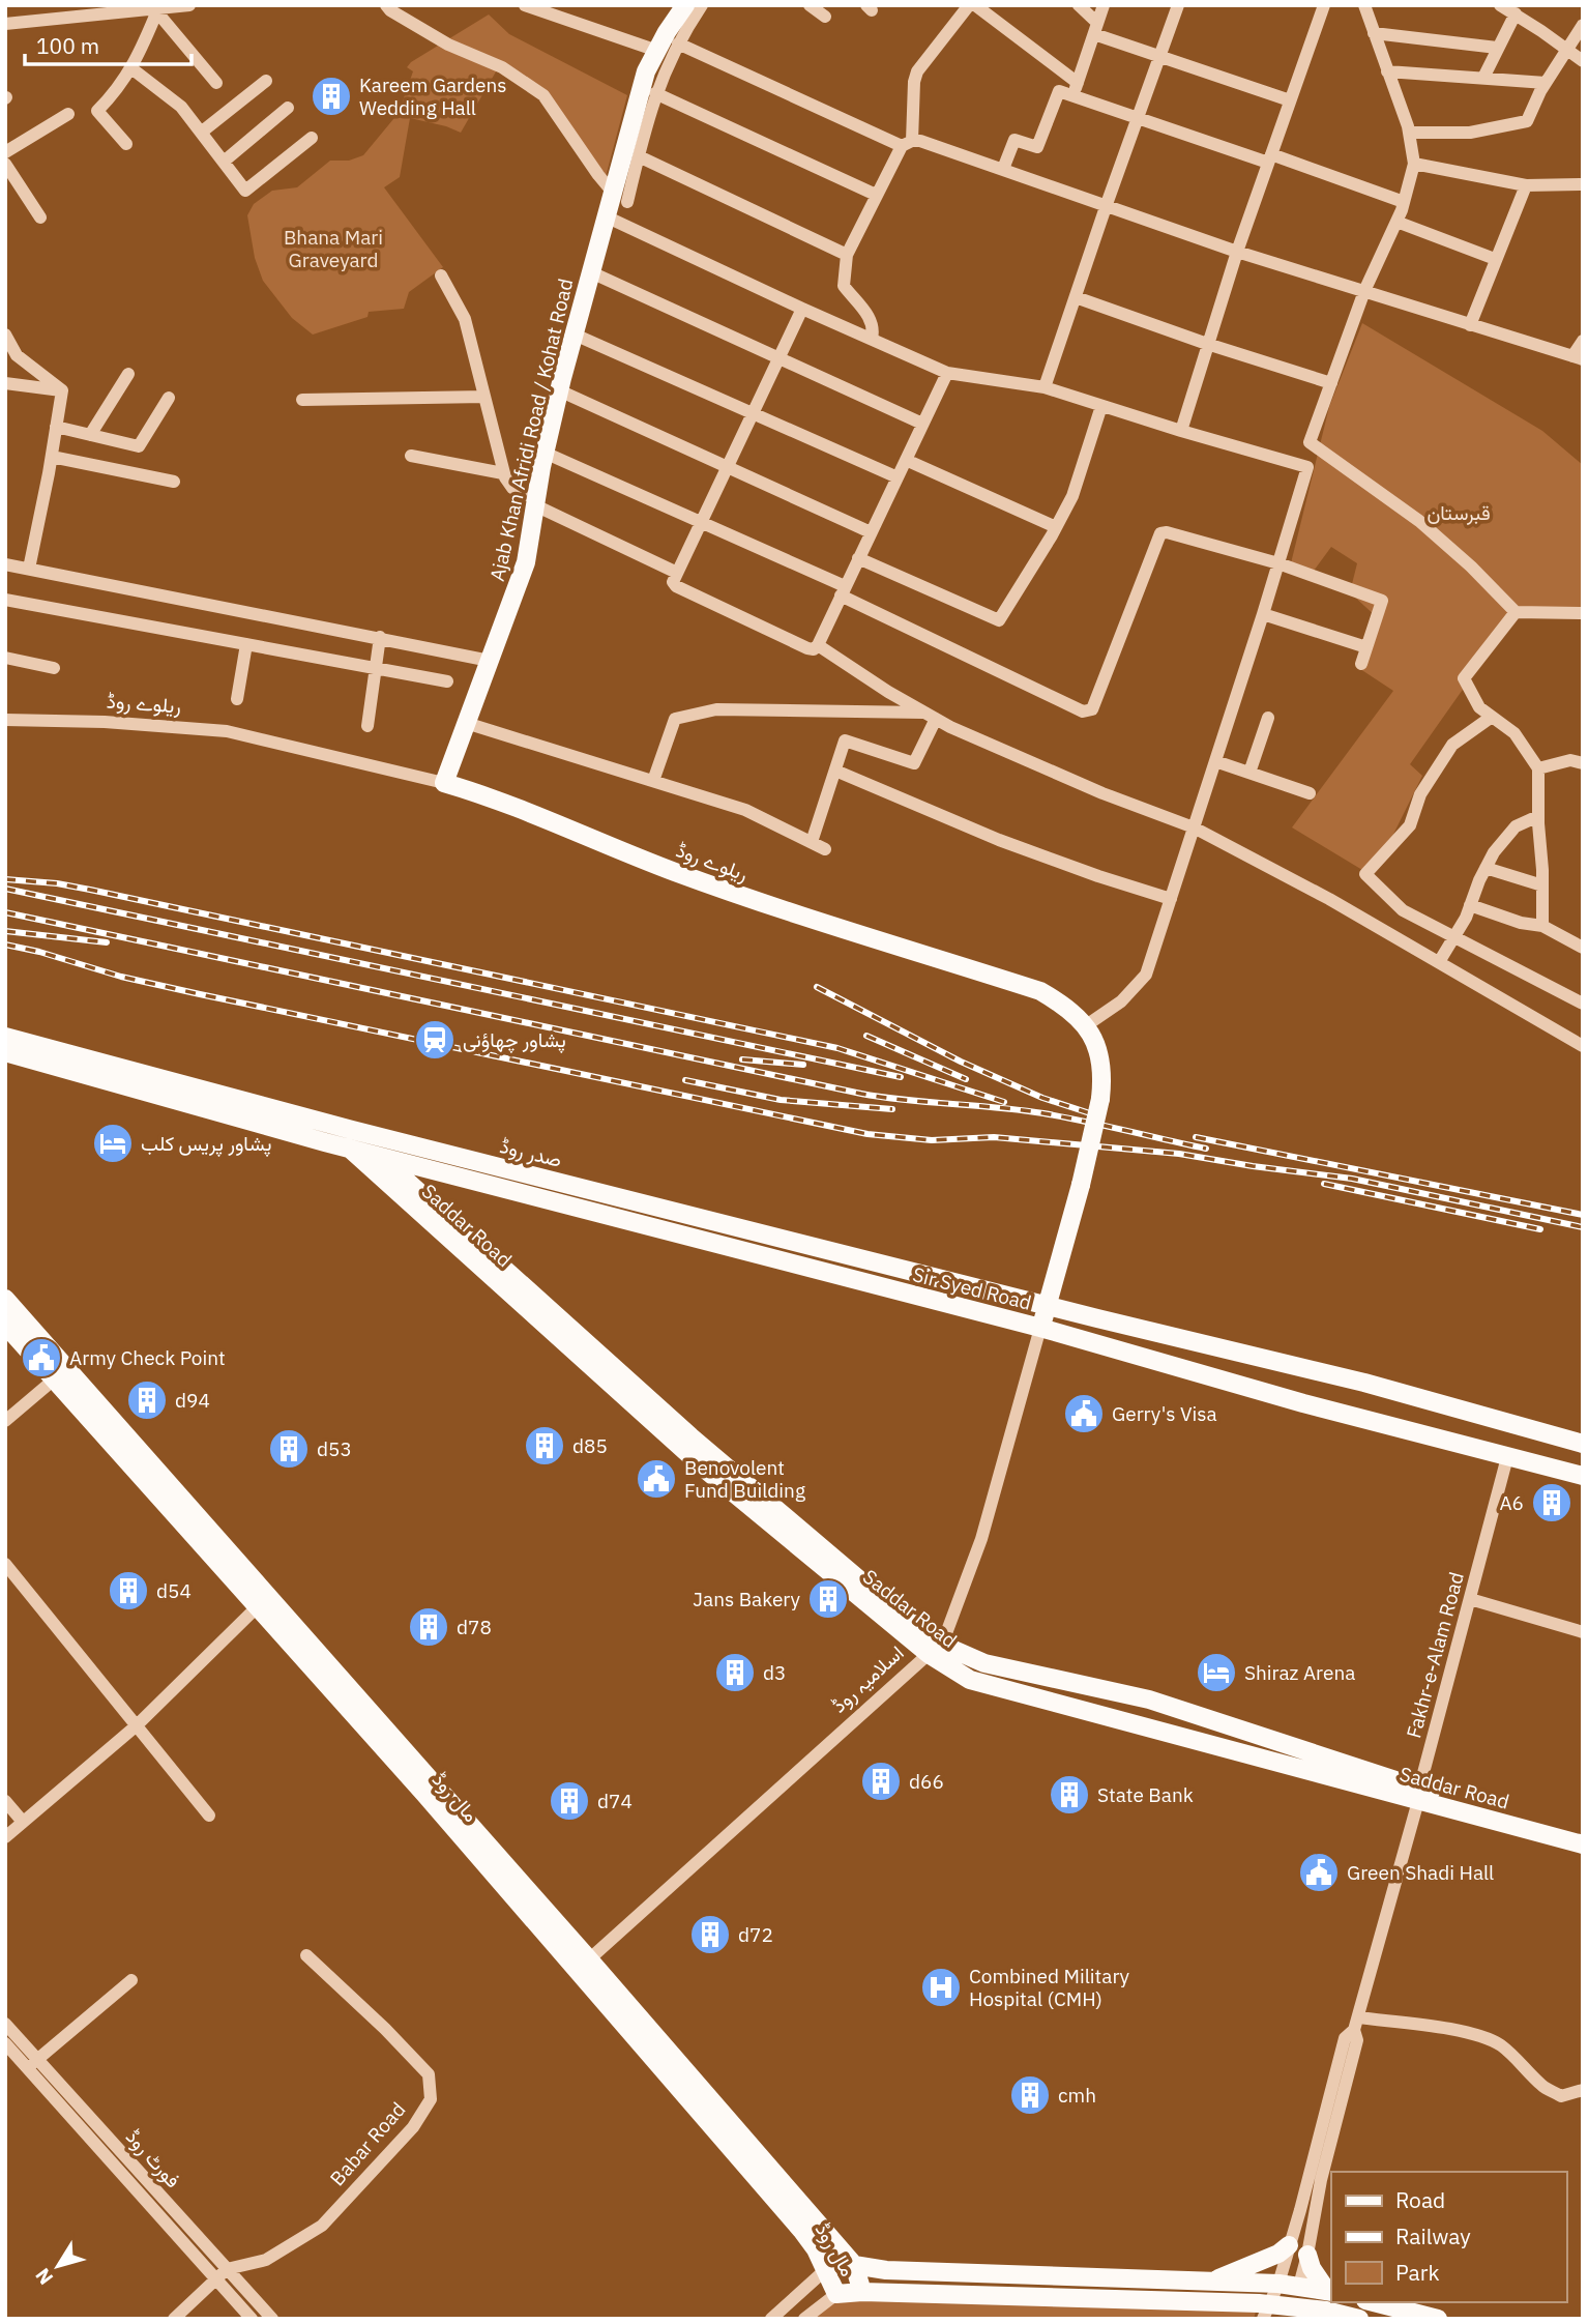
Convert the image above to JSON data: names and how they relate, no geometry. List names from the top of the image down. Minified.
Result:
{"streets":{"main road":["Ajab Khan Afridi Road / Kohat Road","ریلوے روڈ","صدر روڈ","Saddar Road","Sir Syed Road","مال روڈ"],"street":["Fakhr-e-Alam Road","اسلامیہ روڈ","Babar Road","فورٹ روڈ"]},"crossings":[["Ajab Khan Afridi Road / Kohat Road","ریلوے روڈ"],["ریلوے روڈ","صدر روڈ"],["ریلوے روڈ","Sir Syed Road"],["ریلوے روڈ","اسلامیہ روڈ"],["صدر روڈ","Saddar Road"],["Saddar Road","Sir Syed Road"],["Saddar Road","Fakhr-e-Alam Road"],["Saddar Road","اسلامیہ روڈ"],["Sir Syed Road","Fakhr-e-Alam Road"],["Sir Syed Road","اسلامیہ روڈ"],["Fakhr-e-Alam Road","مال روڈ"],["اسلامیہ روڈ","مال روڈ"],["Babar Road","فورٹ روڈ"]],"parks":["Bhana Mari Graveyard","قبرستان"],"places":{"building":["Kareem Gardens Wedding Hall","d94","d85","d53","A6","d54","Jans Bakery","d78","d3","d66","State Bank","d74","d72","cmh"],"station":["پشاور چھاؤنی"],"hotel":["پشاور پریس کلب","Shiraz Arena"],"public building":["Army Check Point","Gerry's Visa","Benovolent Fund Building","Green Shadi Hall"],"hospital":["Combined Military Hospital (CMH)"]},"legend":["Road","Railway","Park"],"scale_bar":"100 m","north":"bottom left"}
